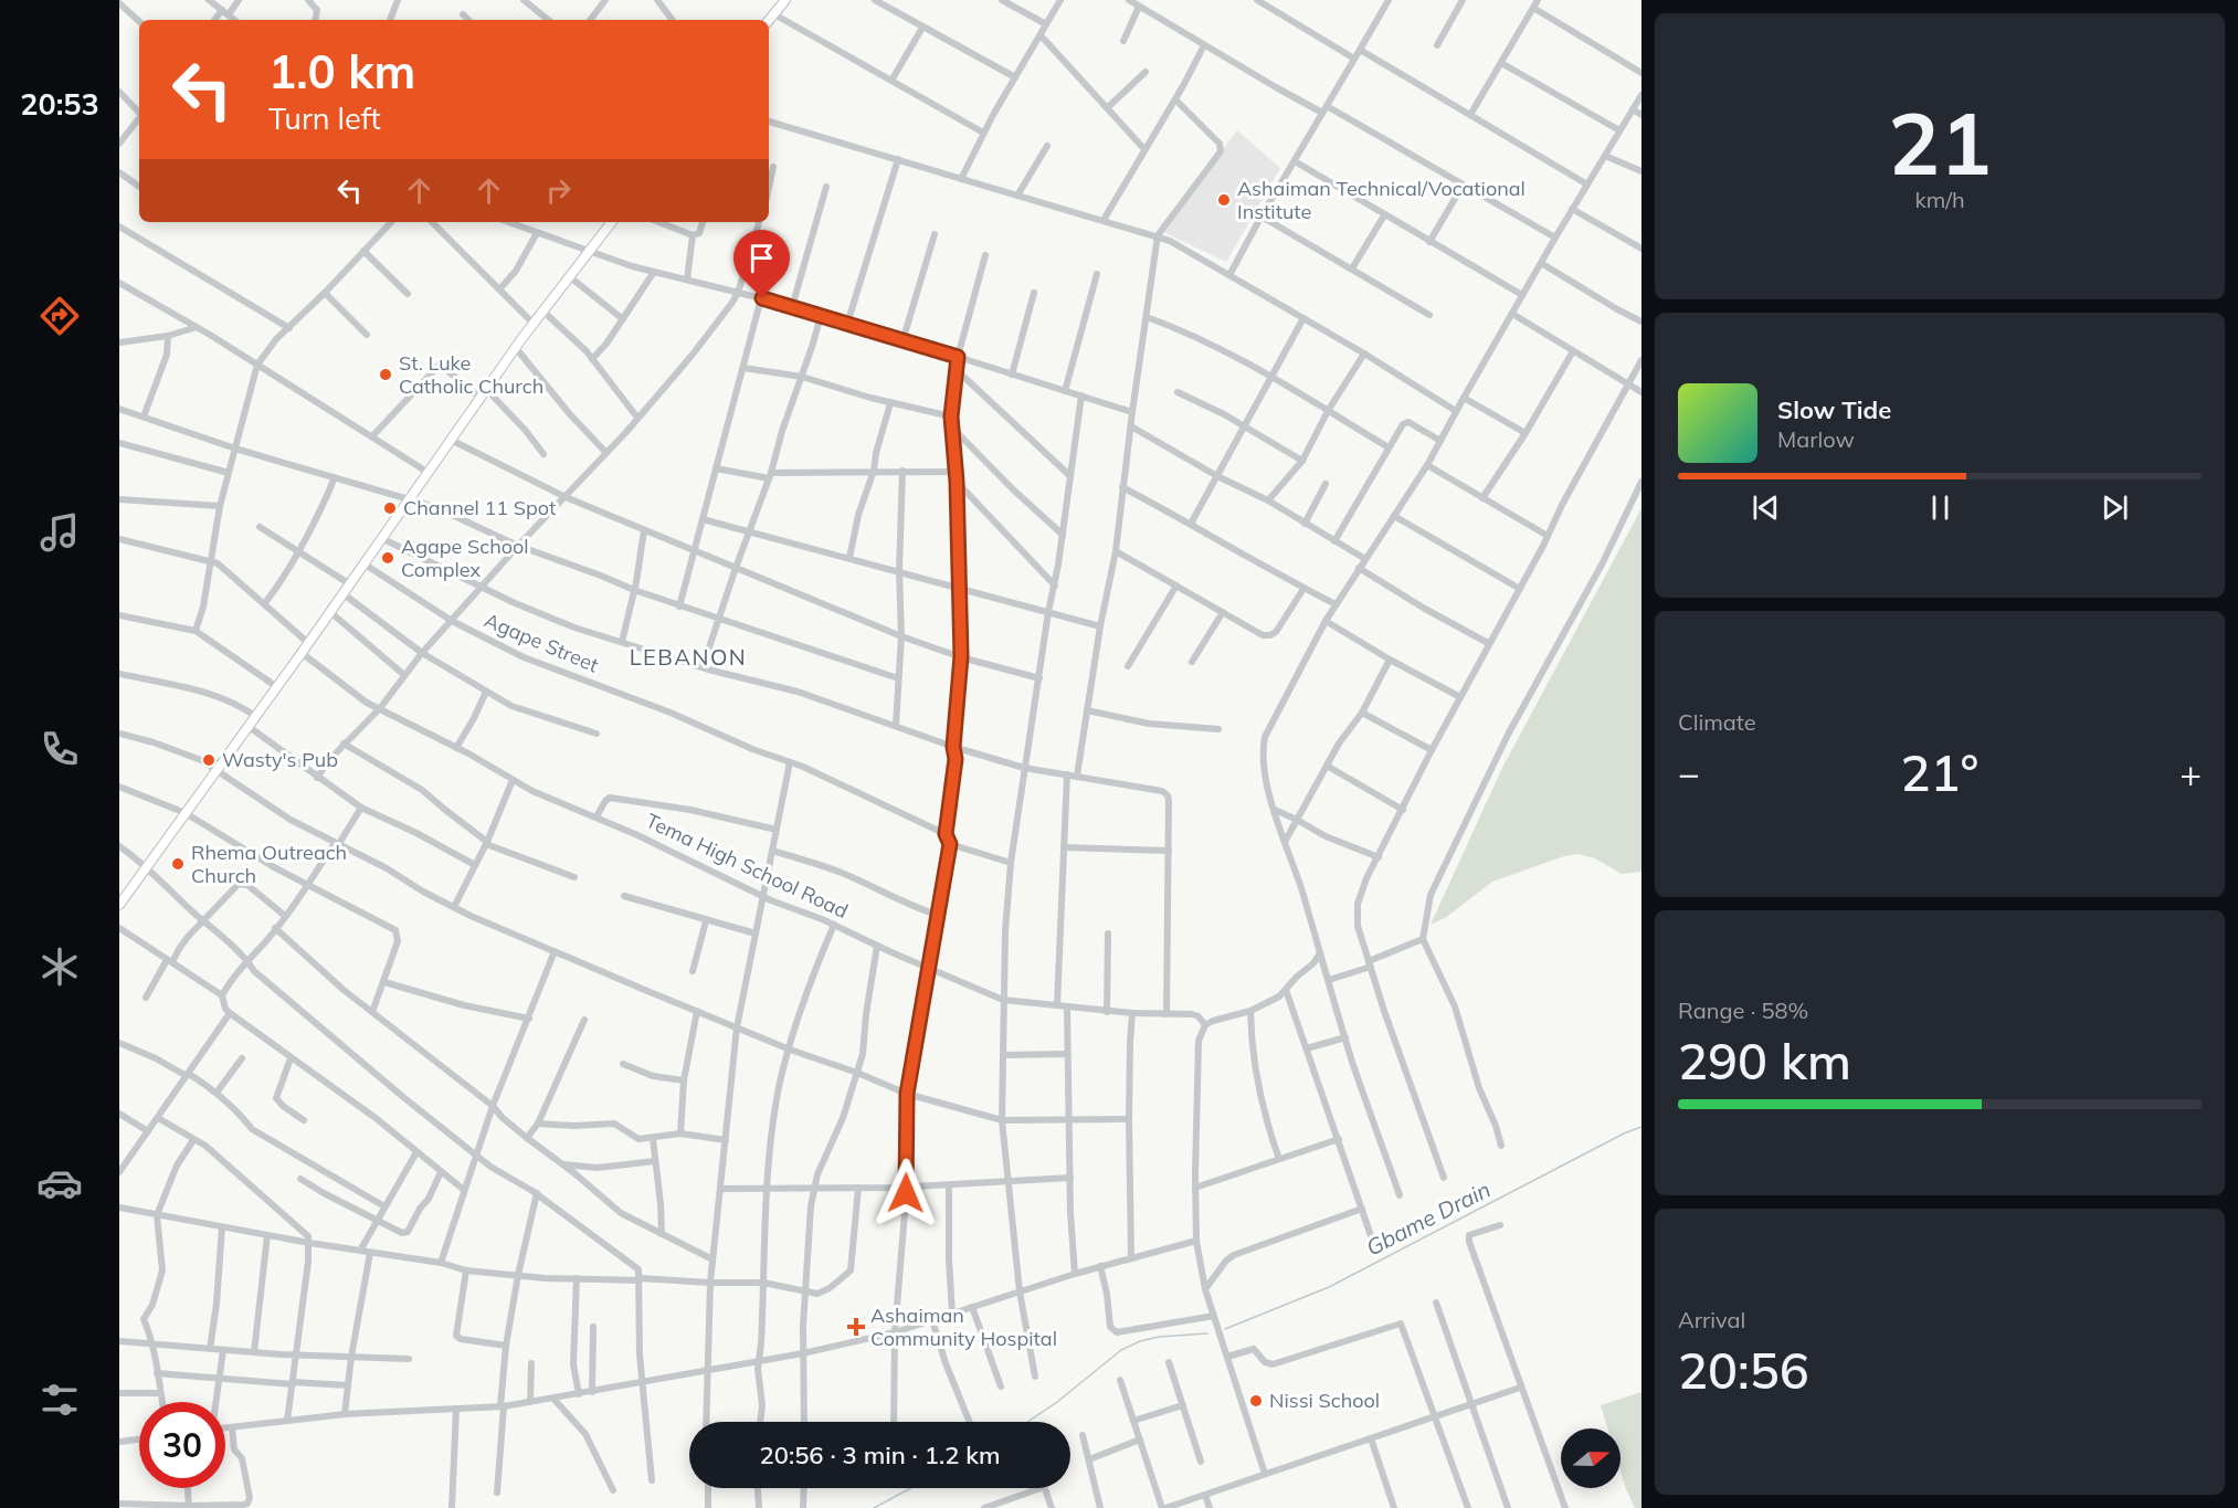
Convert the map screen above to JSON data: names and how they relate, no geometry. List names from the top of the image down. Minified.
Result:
{"streets":{"street":["Agape Street","Tema High School Road"]},"districts":["LEBANON"],"water":["Gbame Drain"],"places":{"other":["Ashaiman Technical/Vocational Institute","St. Luke Catholic Church","Channel 11 Spot","Agape School Complex","Wasty's Pub","Rhema Outreach Church","Nissi School"],"health":["Ashaiman Community Hospital"]},"north":"right","page":{"tabs":"20:53","tile":[["21","km/h"],"Climate",["Range · 58%","290 km"],["Arrival","20:56"]],"turn":["1.0 km","Turn left"],"song":["Slow Tide","Marlow"],"heat":["−","21°","+"],"limit":"30","trip":"20:56 · 3 min · 1.2 km"}}
